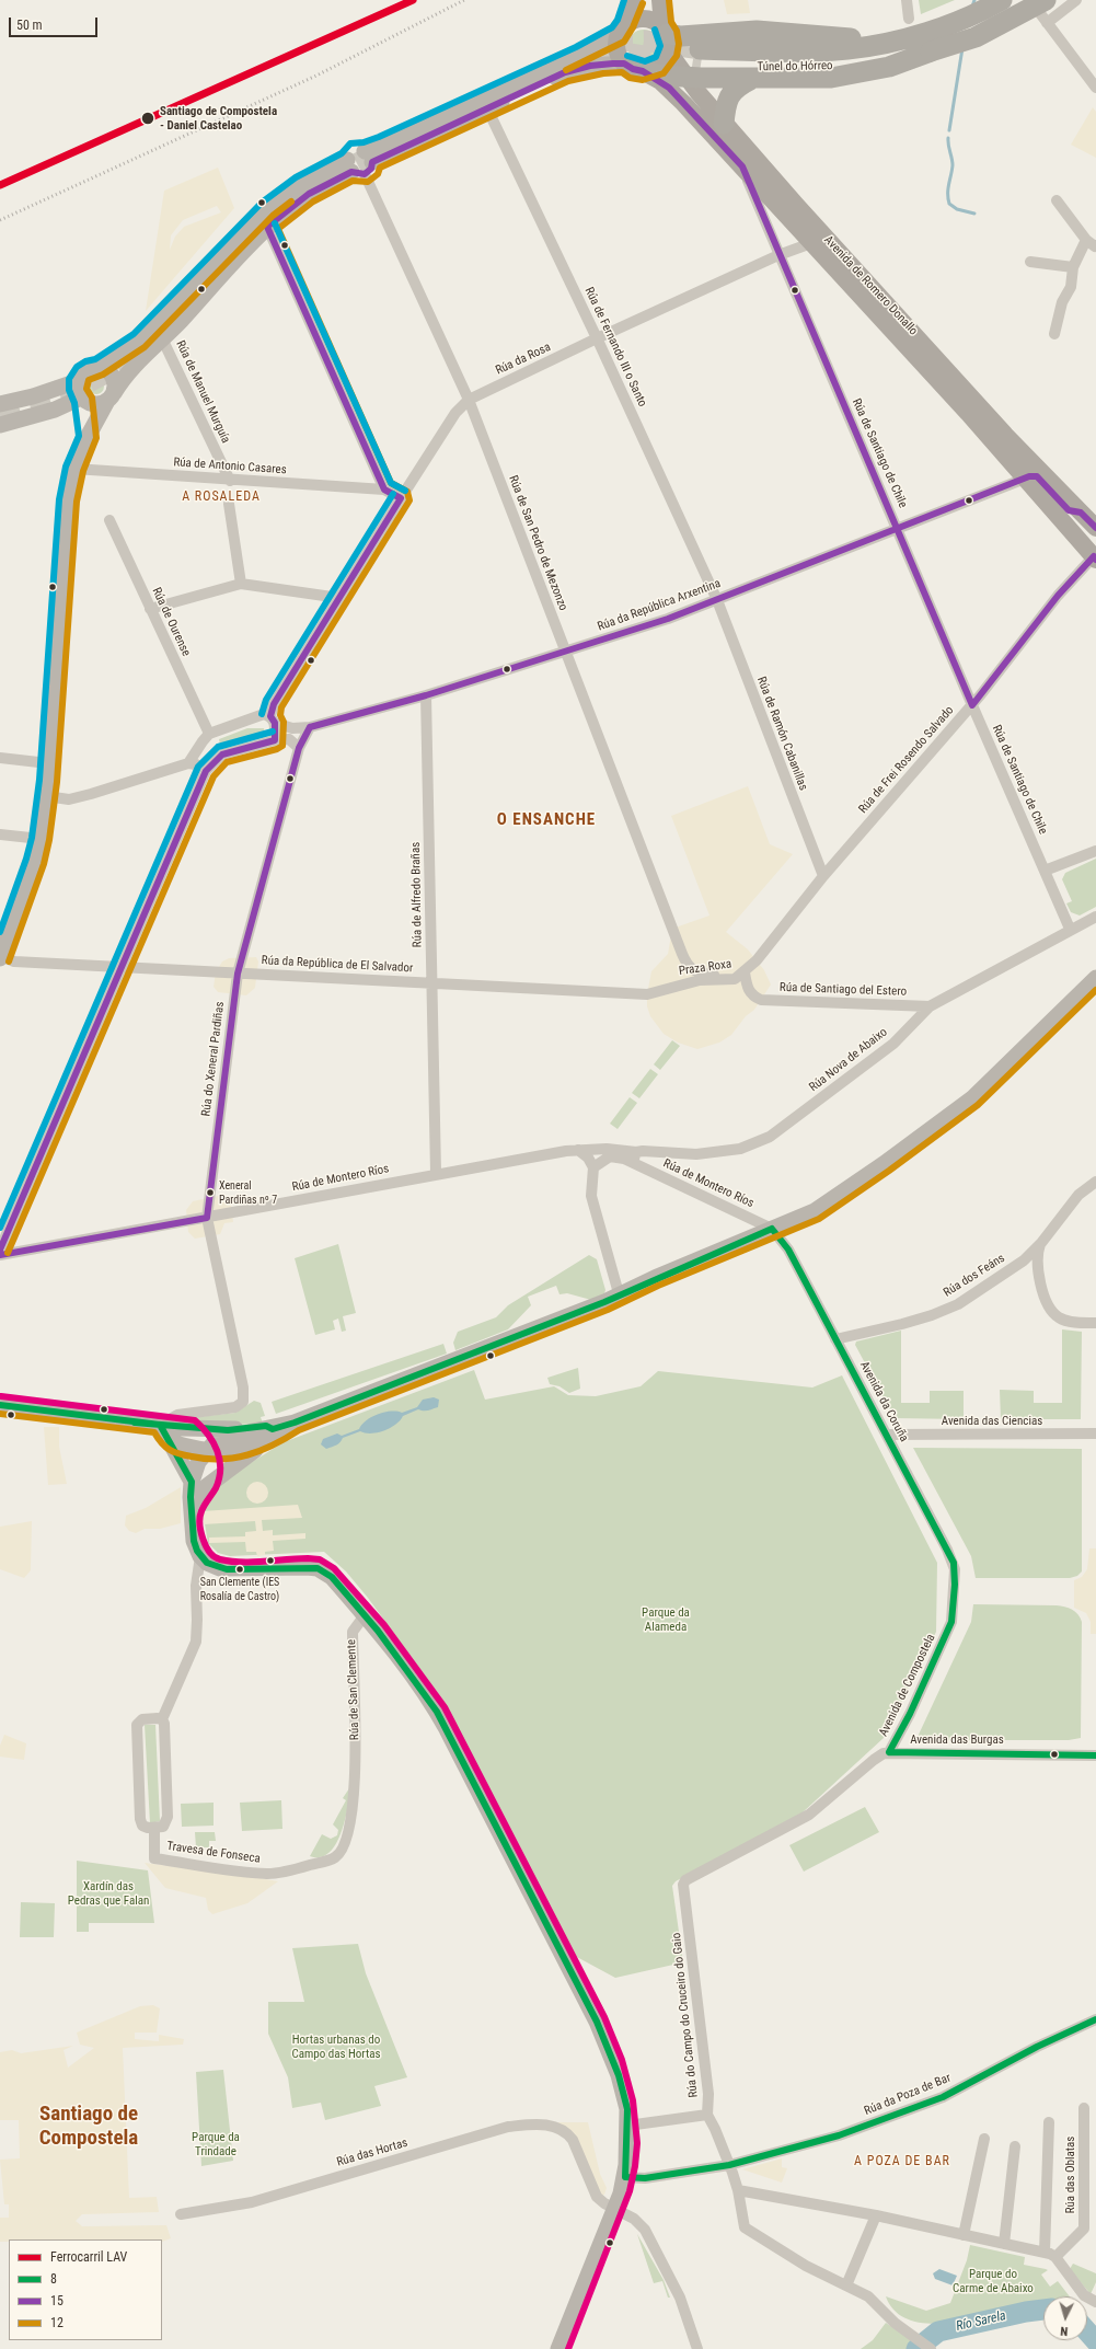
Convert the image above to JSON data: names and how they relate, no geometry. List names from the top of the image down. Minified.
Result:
{"streets":{"highway":["Túnel do Hórreo"],"main road":["Avenida de Romero Donallo"],"street":["Rúa de Fernando III o Santo","Rúa da Rosa","Rúa de Manuel Murguía","Rúa de Santiago de Chile","Rúa de Antonio Casares","Rúa de San Pedro de Mezonzo","Rúa da República Arxentina","Rúa de Ourense","Rúa de Ramón Cabanillas","Rúa de Frei Rosendo Salvado","Rúa de Alfredo Brañas","Rúa da República de El Salvador","Praza Roxa","Rúa de Santiago del Estero","Rúa do Xeneral Pardiñas","Rúa Nova de Abaixo","Rúa de Montero Ríos","Rúa dos Feáns","Avenida da Coruña","Avenida das Ciencias","Avenida de Compostela","Rúa de San Clemente","Avenida das Burgas","Travesa de Fonseca","Rúa do Campo do Cruceiro do Gaio","Rúa da Poza de Bar","Rúa das Hortas","Rúa das Oblatas"]},"crossings":[["Túnel do Hórreo","Avenida de Romero Donallo"],["Avenida de Romero Donallo","Rúa da Rosa"],["Avenida de Romero Donallo","Rúa de Santiago de Chile"],["Avenida de Romero Donallo","Rúa da República Arxentina"],["Avenida de Romero Donallo","Rúa de Frei Rosendo Salvado"],["Rúa de Fernando III o Santo","Rúa da Rosa"],["Rúa de Fernando III o Santo","Rúa da República Arxentina"],["Rúa de Fernando III o Santo","Rúa de Ramón Cabanillas"],["Rúa da Rosa","Rúa de Santiago de Chile"],["Rúa da Rosa","Rúa de San Pedro de Mezonzo"],["Rúa da Rosa","Rúa da República Arxentina"],["Rúa de Manuel Murguía","Rúa de Antonio Casares"],["Rúa de Santiago de Chile","Rúa da República Arxentina"],["Rúa de Santiago de Chile","Rúa de Frei Rosendo Salvado"],["Rúa de Santiago de Chile","Rúa Nova de Abaixo"],["Rúa de San Pedro de Mezonzo","Rúa da República Arxentina"],["Rúa de San Pedro de Mezonzo","Praza Roxa"],["Rúa da República Arxentina","Rúa de Ramón Cabanillas"],["Rúa da República Arxentina","Rúa de Alfredo Brañas"],["Rúa da República Arxentina","Rúa do Xeneral Pardiñas"],["Rúa de Ramón Cabanillas","Rúa de Frei Rosendo Salvado"],["Rúa de Frei Rosendo Salvado","Praza Roxa"],["Rúa de Alfredo Brañas","Rúa da República de El Salvador"],["Rúa de Alfredo Brañas","Rúa de Montero Ríos"],["Rúa da República de El Salvador","Praza Roxa"],["Rúa da República de El Salvador","Rúa do Xeneral Pardiñas"],["Praza Roxa","Rúa de Santiago del Estero"],["Rúa de Santiago del Estero","Rúa Nova de Abaixo"],["Rúa do Xeneral Pardiñas","Rúa de Montero Ríos"],["Rúa Nova de Abaixo","Rúa de Montero Ríos"],["Rúa de Montero Ríos","Avenida da Coruña"],["Rúa dos Feáns","Avenida da Coruña"],["Avenida da Coruña","Avenida das Ciencias"],["Avenida da Coruña","Avenida de Compostela"],["Avenida de Compostela","Avenida das Burgas"],["Avenida de Compostela","Rúa do Campo do Cruceiro do Gaio"],["Rúa de San Clemente","Travesa de Fonseca"],["Rúa do Campo do Cruceiro do Gaio","Rúa da Poza de Bar"]],"districts":["A ROSALEDA","O ENSANCHE","Santiago de Compostela","A POZA DE BAR"],"water":["Río Sarela"],"parks":["Parque da Alameda","Xardín das Pedras que Falan","Hortas urbanas do Campo das Hortas","Parque da Trindade","Parque do Carme de Abaixo"],"places":["Santiago de Compostela - Daniel Castelao","Xeneral Pardiñas nº 7","San Clemente (IES Rosalía de Castro)"],"lines":["rail line LAV","transit line 12","transit line 15","transit line 8"],"legend":["Ferrocarril LAV","8","15","12"],"scale_bar":"50 m","north":"bottom"}
